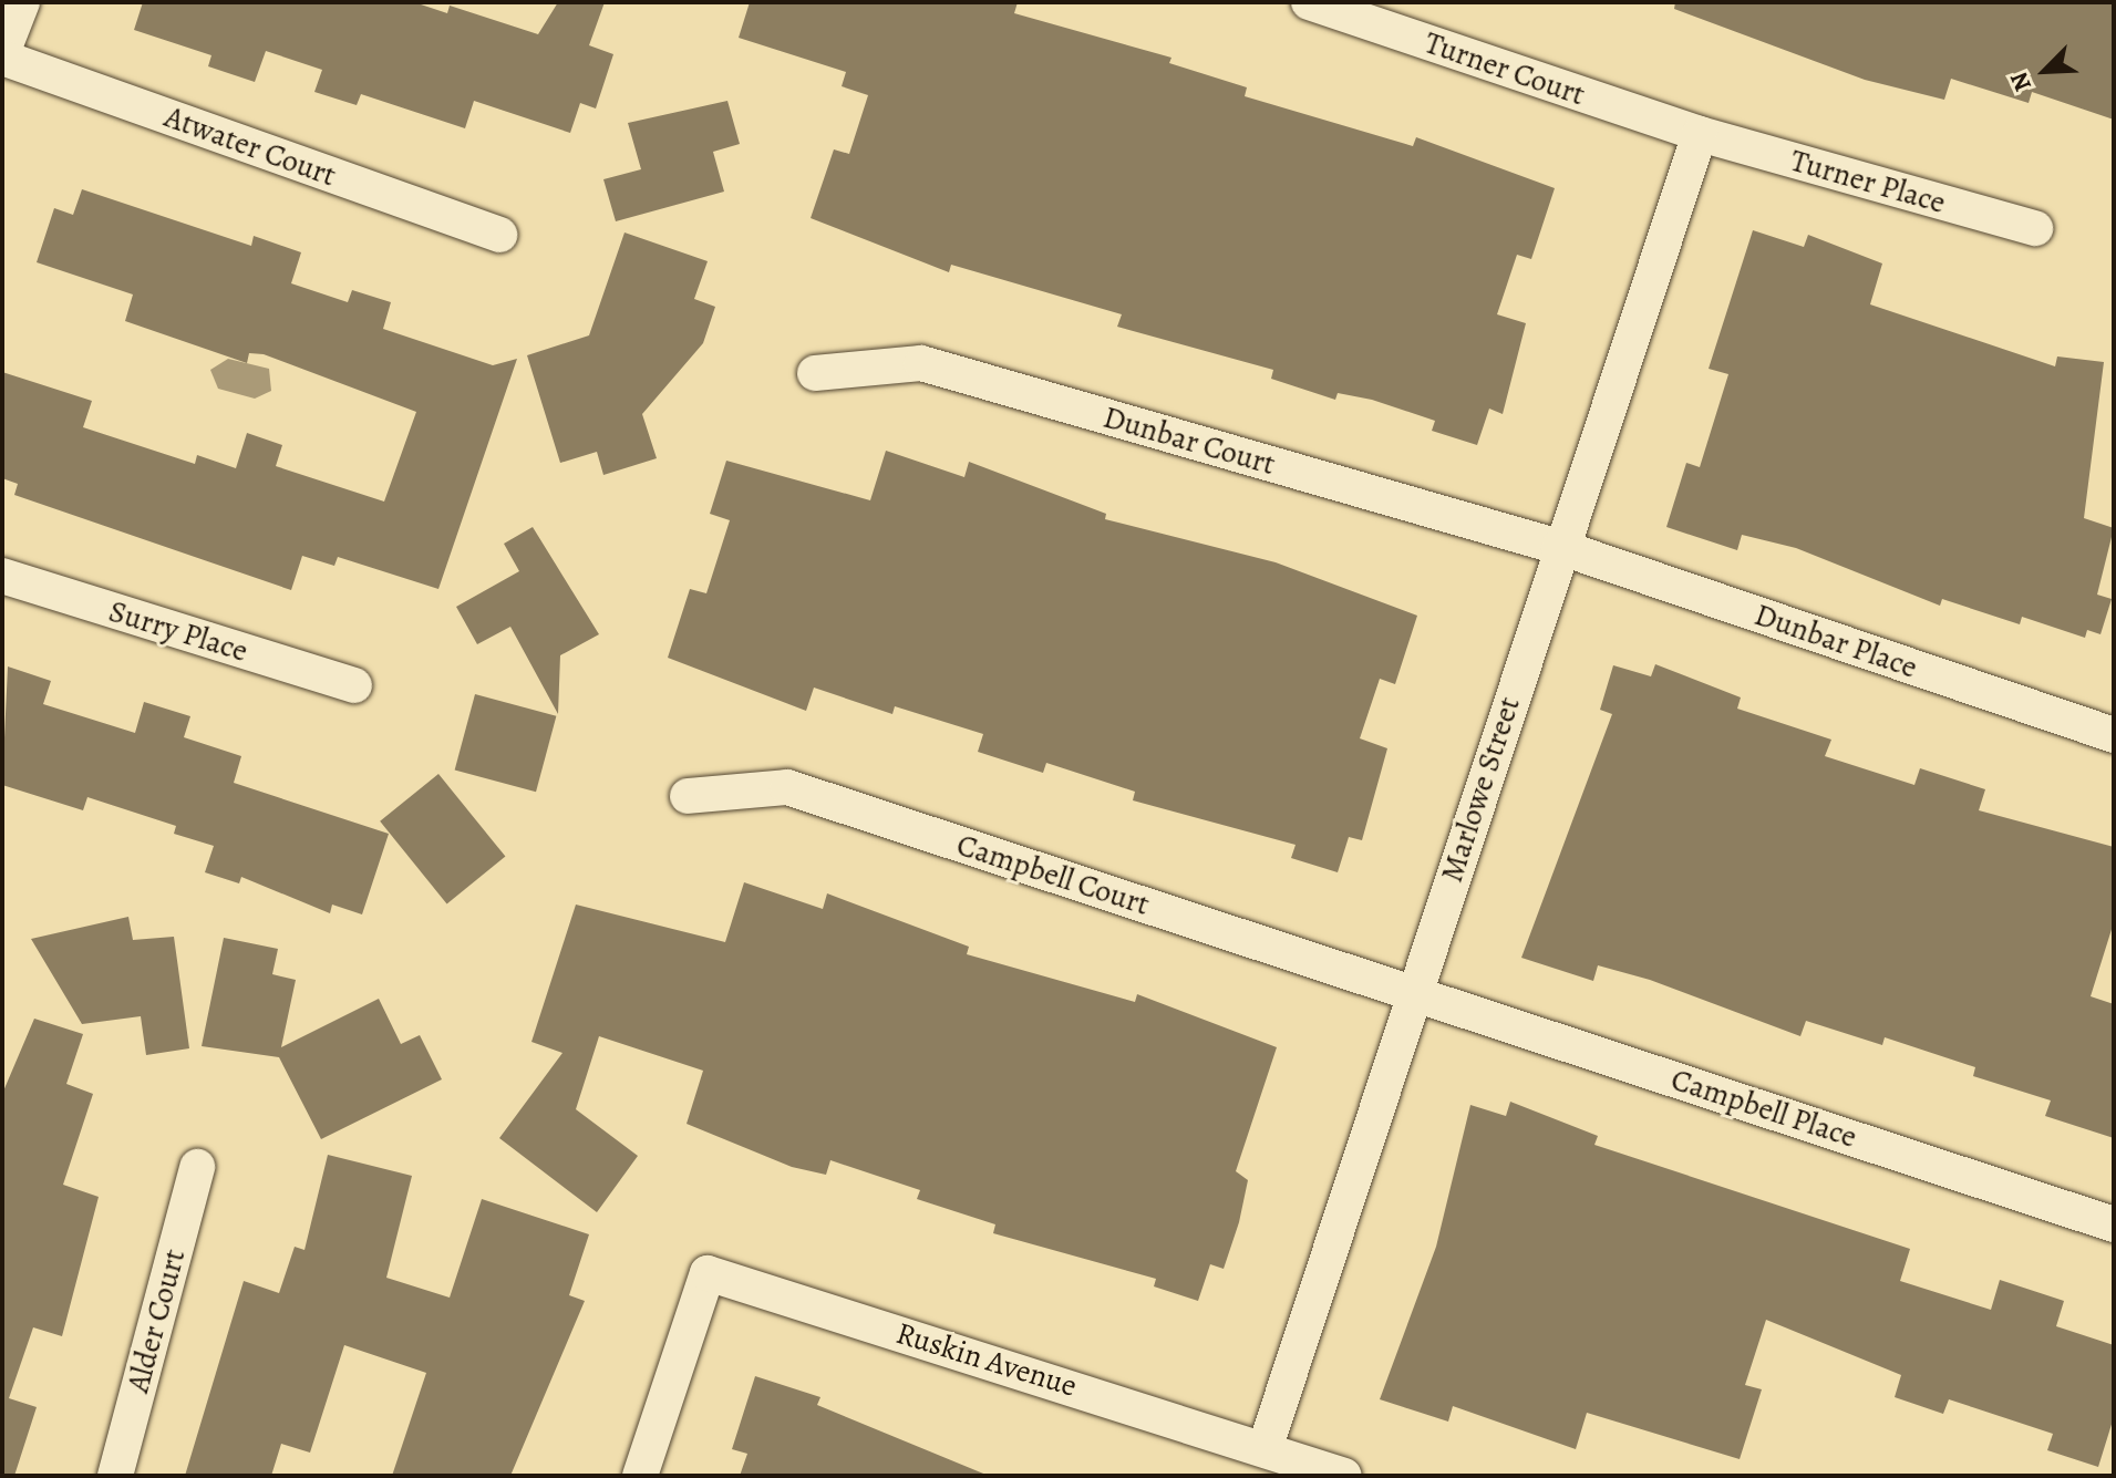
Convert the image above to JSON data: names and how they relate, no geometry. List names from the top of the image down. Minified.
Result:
{"streets":{"street":["Turner Court","Atwater Court","Turner Place","Dunbar Court","Surry Place","Dunbar Place","Marlowe Street","Campbell Court","Campbell Place","Alder Court","Ruskin Avenue"]},"crossings":[["Turner Court","Turner Place"],["Turner Court","Marlowe Street"],["Turner Place","Marlowe Street"],["Dunbar Court","Dunbar Place"],["Dunbar Court","Marlowe Street"],["Dunbar Place","Marlowe Street"],["Marlowe Street","Campbell Court"],["Marlowe Street","Campbell Place"],["Marlowe Street","Ruskin Avenue"],["Campbell Court","Campbell Place"]],"north":"bottom left"}
